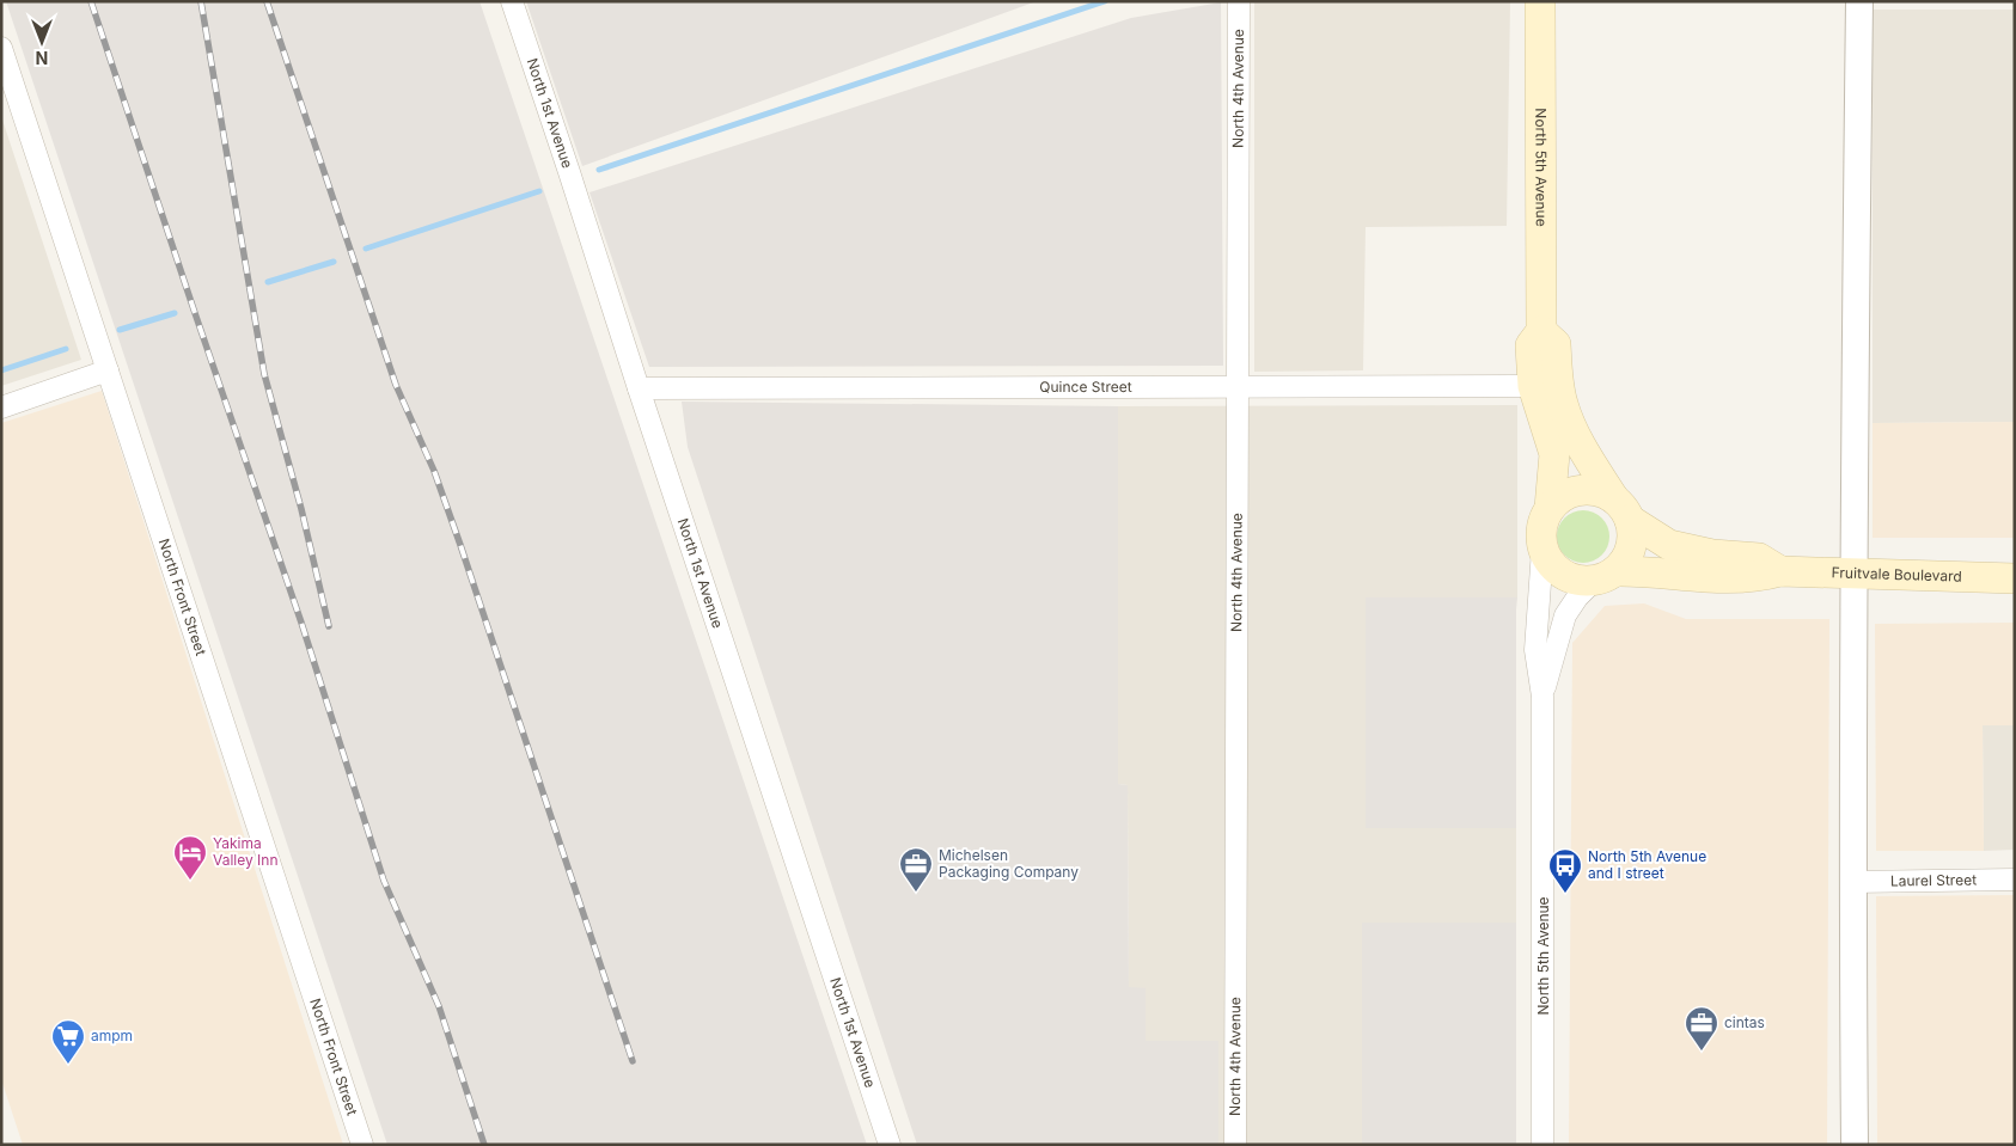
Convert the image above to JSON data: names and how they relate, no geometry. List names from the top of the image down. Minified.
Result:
{"streets":{"main road":["North 5th Avenue","Fruitvale Boulevard"],"street":["North 4th Avenue","North 1st Avenue","Quince Street","North Front Street","Laurel Street"]},"crossings":[["North 4th Avenue","Quince Street"],["North 1st Avenue","Quince Street"],["North 5th Avenue","Quince Street"],["North 5th Avenue","Fruitvale Boulevard"]],"places":{"hotel":["Yakima Valley Inn"],"office":["Michelsen Packaging Company","cintas"],"bus stop":["North 5th Avenue and I street"],"supermarket":["ampm"]},"north":"bottom"}
